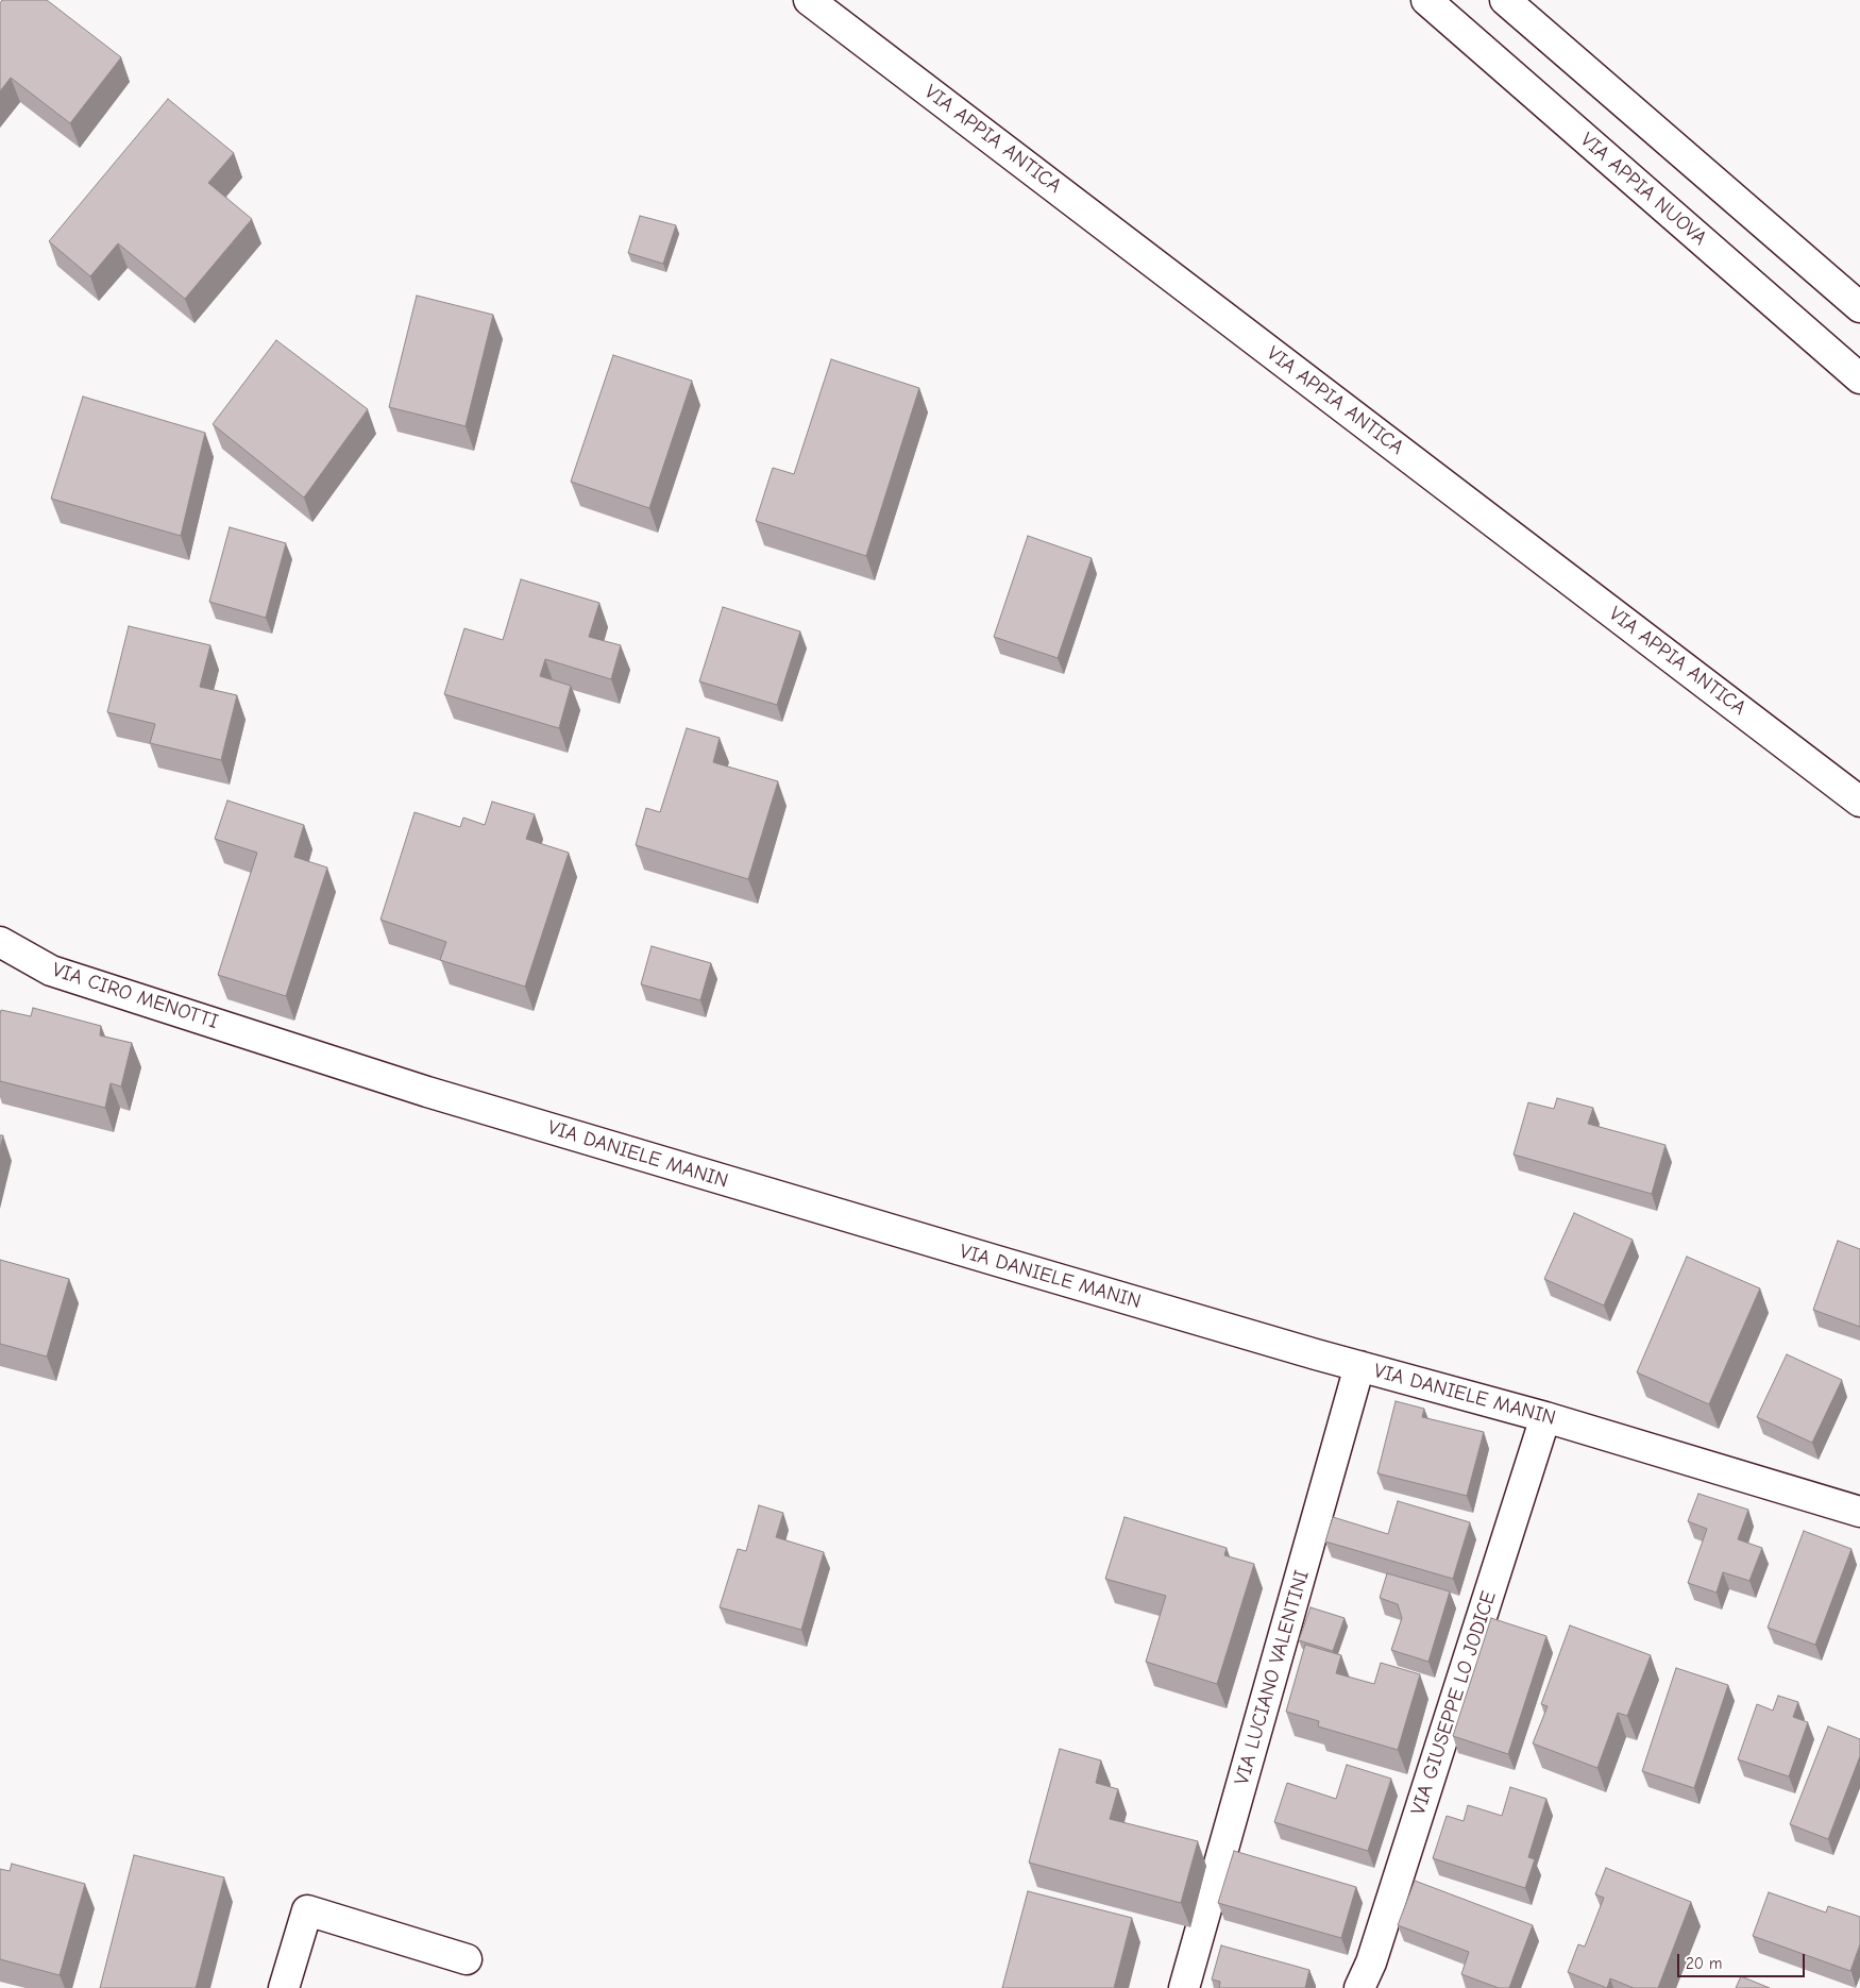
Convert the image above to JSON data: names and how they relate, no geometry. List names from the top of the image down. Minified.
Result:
{"streets":{"street":["VIA APPIA ANTICA","VIA APPIA NUOVA","VIA CIRO MENOTTI","VIA DANIELE MANIN","VIA LUCIANO VALENTINI","VIA GIUSEPPE LO JODICE"]},"crossings":[["VIA CIRO MENOTTI","VIA DANIELE MANIN"],["VIA DANIELE MANIN","VIA LUCIANO VALENTINI"],["VIA DANIELE MANIN","VIA GIUSEPPE LO JODICE"]],"scale_bar":"20 m"}
